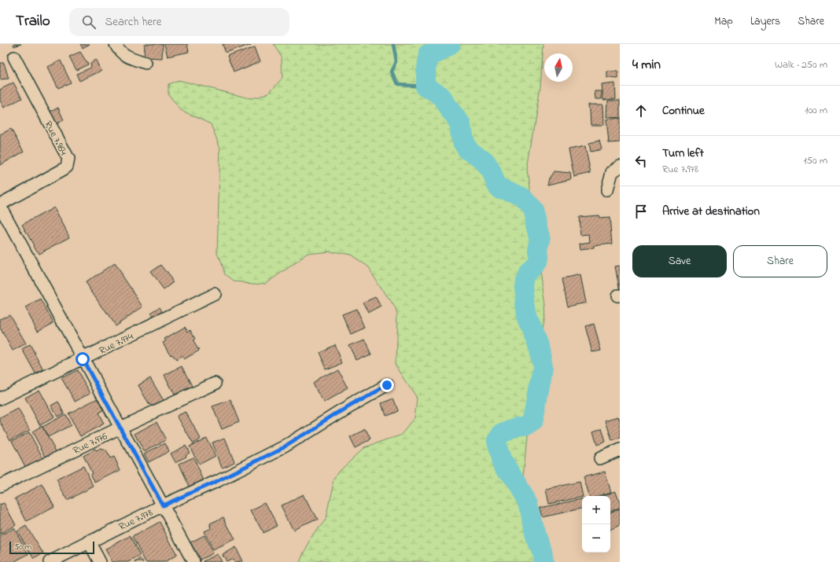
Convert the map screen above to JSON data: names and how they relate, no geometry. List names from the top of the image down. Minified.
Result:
{"streets":{"street":["Rue 7.964","Rue 7.974","Rue 7.976","Rue 7.978"]},"scale_bar":"50 m","north":"top","page":{"header":"Trailo","search":"Search here","nav":["Map","Layers","Share"],"heading":["4 min","Walk · 250 m"],"list":[["Continue","100 m"],["Turn left","Rue 7.978","150 m"],"Arrive at destination"],"buttons":["Save","Share"],"map_buttons":["+","−"],"scale":"50 m"}}
